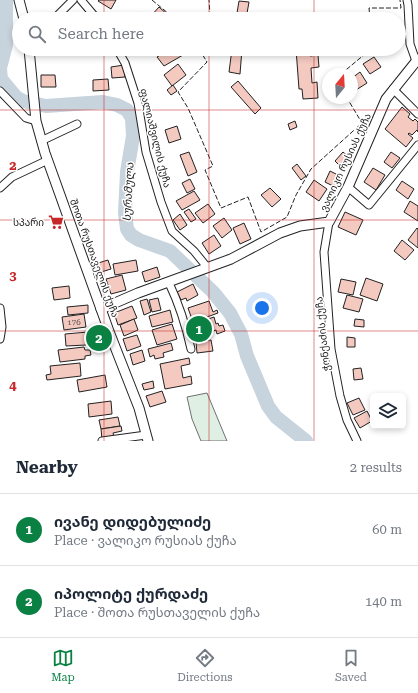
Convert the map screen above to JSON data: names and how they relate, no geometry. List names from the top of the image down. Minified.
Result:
{"streets":{"street":["ფალიაშვილის ქუჩა","ვალიკო რუსიას ქუჩა","შოთა რუსთაველის ქუჩა","ჭონქაძის ქუჩა"]},"crossings":[["ფალიაშვილის ქუჩა","ვალიკო რუსიას ქუჩა"],["ვალიკო რუსიას ქუჩა","შოთა რუსთაველის ქუჩა"],["ვალიკო რუსიას ქუჩა","ჭონქაძის ქუჩა"]],"water":["სურამულა"],"places":{"supermarket":["სპარი"]},"house_numbers":["176"],"north":"top","page":{"search":"Search here","pins":["1","2"],"heading":["Nearby","2 results"],"list":[{"mark":"1","name":"ივანე დიდებულიძე","note":"Place · ვალიკო რუსიას ქუჩა","value":"60 m"},{"mark":"2","name":"იპოლიტე ქურდაძე","note":"Place · შოთა რუსთაველის ქუჩა","value":"140 m"}],"nav":["Map","Directions","Saved"]},"grid":{"rows":["2","3","4"]}}
